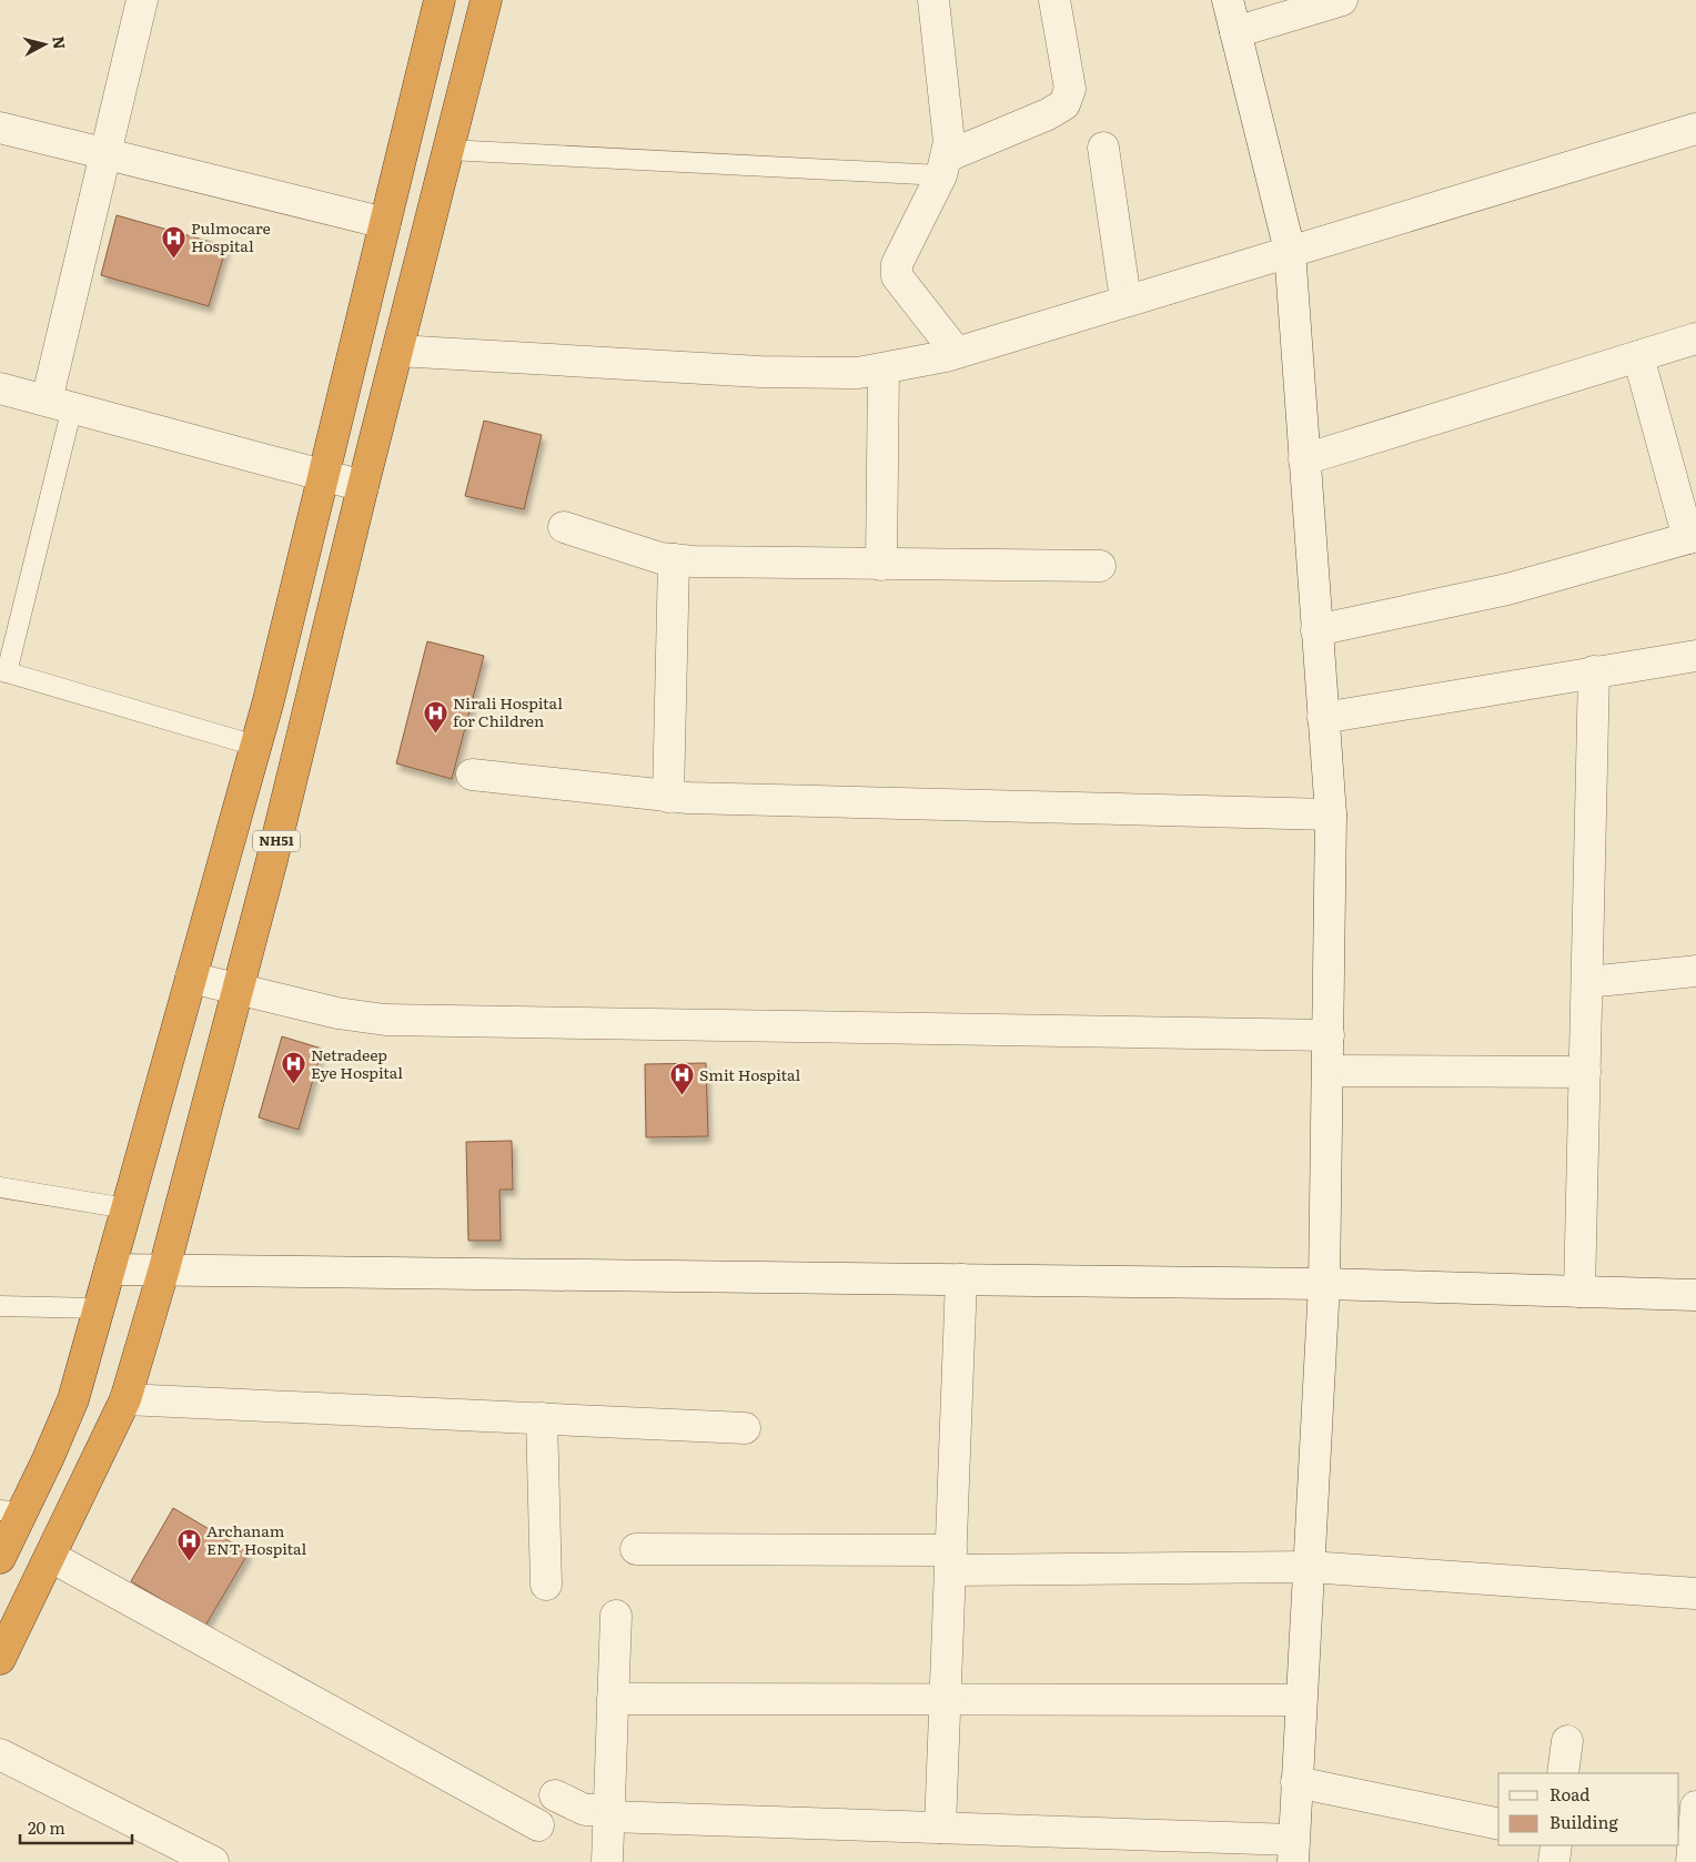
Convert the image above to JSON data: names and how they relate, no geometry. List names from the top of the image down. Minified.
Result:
{"streets":{"highway":["NH51"]},"places":{"hospital":["Pulmocare Hospital","Nirali Hospital for Children","Netradeep Eye Hospital","Smit Hospital","Archanam ENT Hospital"]},"legend":["Road","Building"],"scale_bar":"20 m","north":"right"}
